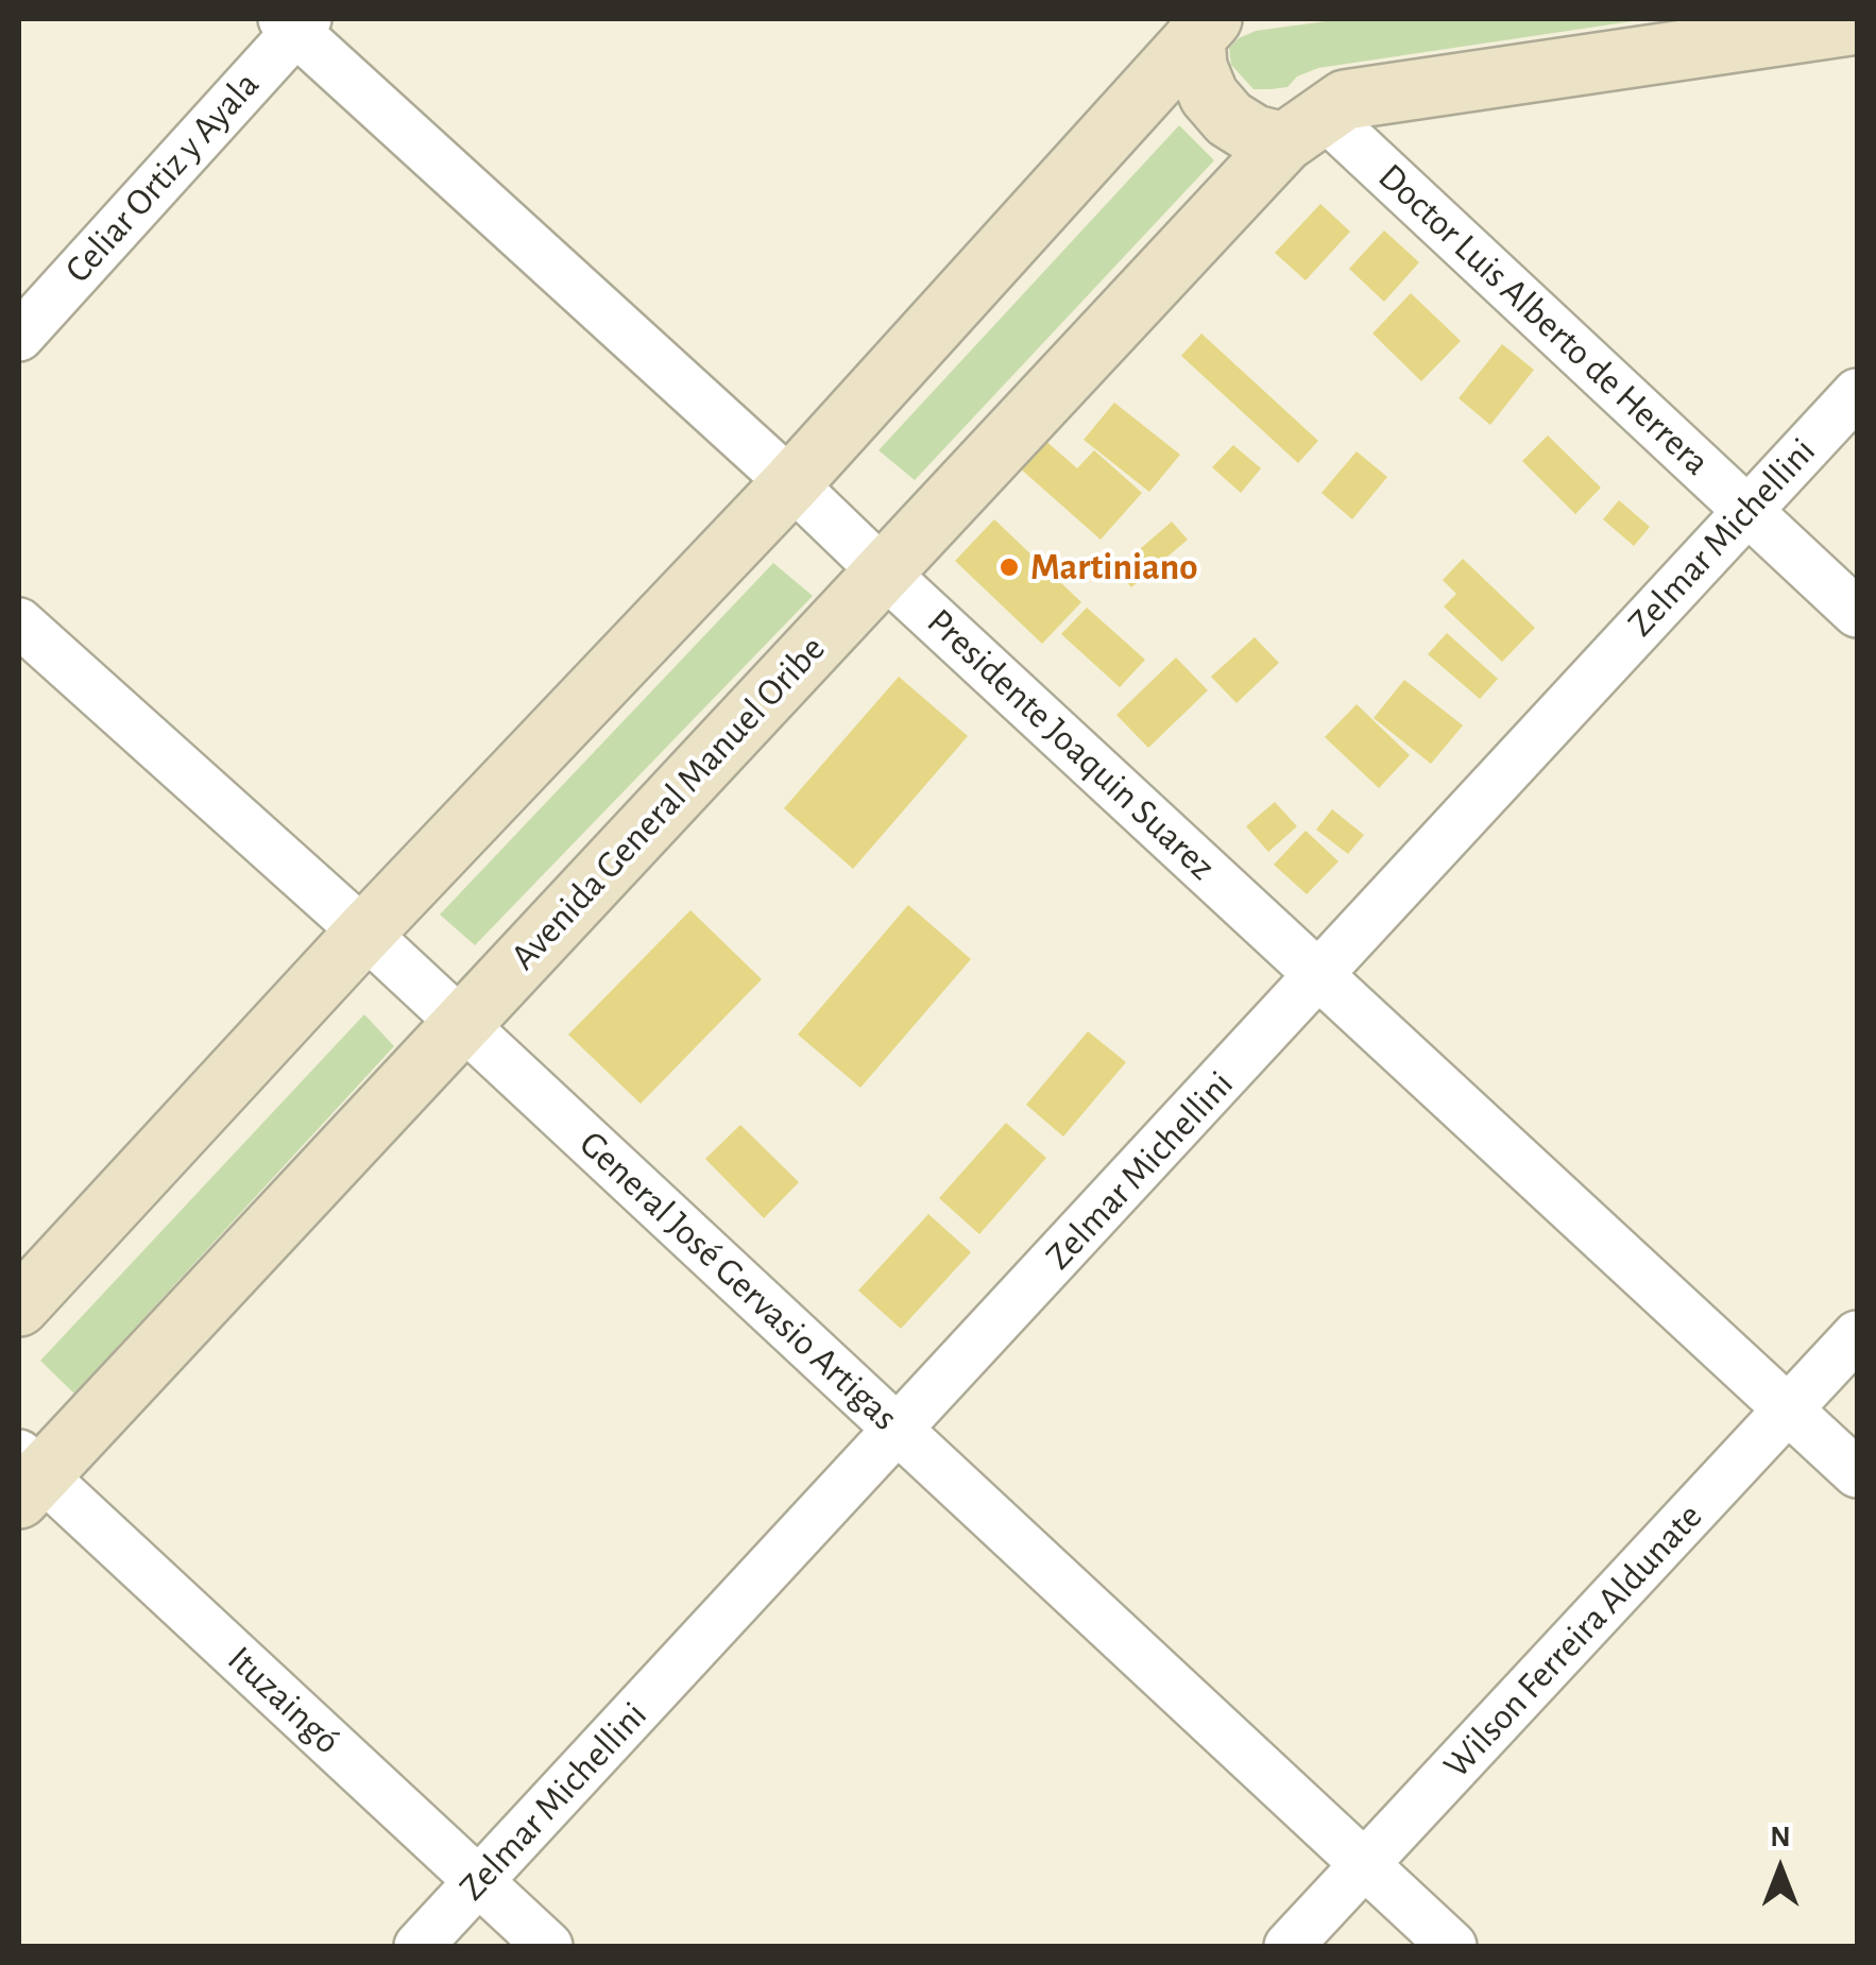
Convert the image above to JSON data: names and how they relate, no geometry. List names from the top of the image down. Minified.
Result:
{"streets":{"main road":["Avenida General Manuel Oribe"],"street":["Celiar Ortiz y Ayala","Doctor Luis Alberto de Herrera","Zelmar Michellini","Presidente Joaquin Suarez","General José Gervasio Artigas","Wilson Ferreira Aldunate","Ituzaingó"]},"crossings":[["Celiar Ortiz y Ayala","Presidente Joaquin Suarez"],["Doctor Luis Alberto de Herrera","Zelmar Michellini"],["Doctor Luis Alberto de Herrera","Avenida General Manuel Oribe"],["Zelmar Michellini","Presidente Joaquin Suarez"],["Zelmar Michellini","General José Gervasio Artigas"],["Zelmar Michellini","Ituzaingó"],["Presidente Joaquin Suarez","Avenida General Manuel Oribe"],["Presidente Joaquin Suarez","Wilson Ferreira Aldunate"],["Avenida General Manuel Oribe","General José Gervasio Artigas"],["Avenida General Manuel Oribe","Ituzaingó"],["General José Gervasio Artigas","Wilson Ferreira Aldunate"]],"places":["Martiniano"],"north":"top"}
